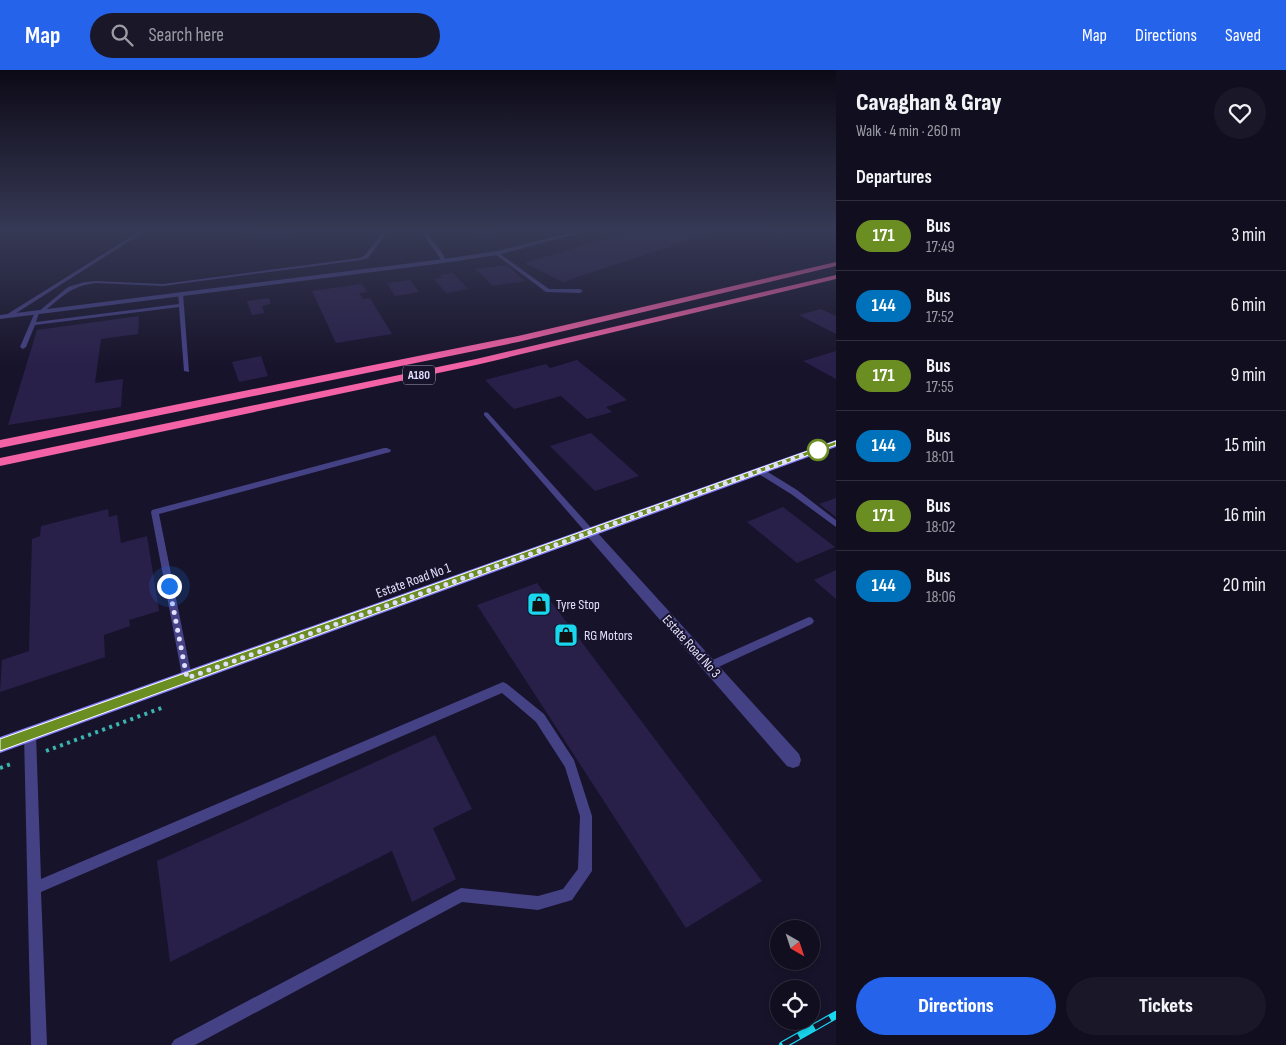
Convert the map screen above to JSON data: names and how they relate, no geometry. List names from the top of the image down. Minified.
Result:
{"streets":{"highway":["A180"],"street":["Estate Road No 1","Estate Road No 3"]},"crossings":[["Estate Road No 1","Estate Road No 3"]],"places":{"shop":["Tyre Stop","RG Motors"]},"lines":["bus line 171"],"north":"bottom right","page":{"header":"Map","search":"Search here","nav":["Map","Directions","Saved"],"heading":[["Cavaghan & Gray","Walk · 4 min · 260 m"],"Departures"],"list":[{"mark":"171","name":"Bus","note":"17:49","value":"3 min"},{"mark":"144","name":"Bus","note":"17:52","value":"6 min"},{"mark":"171","name":"Bus","note":"17:55","value":"9 min"},{"mark":"144","name":"Bus","note":"18:01","value":"15 min"},{"mark":"171","name":"Bus","note":"18:02","value":"16 min"},{"mark":"144","name":"Bus","note":"18:06","value":"20 min"}],"buttons":["Directions","Tickets"]}}
